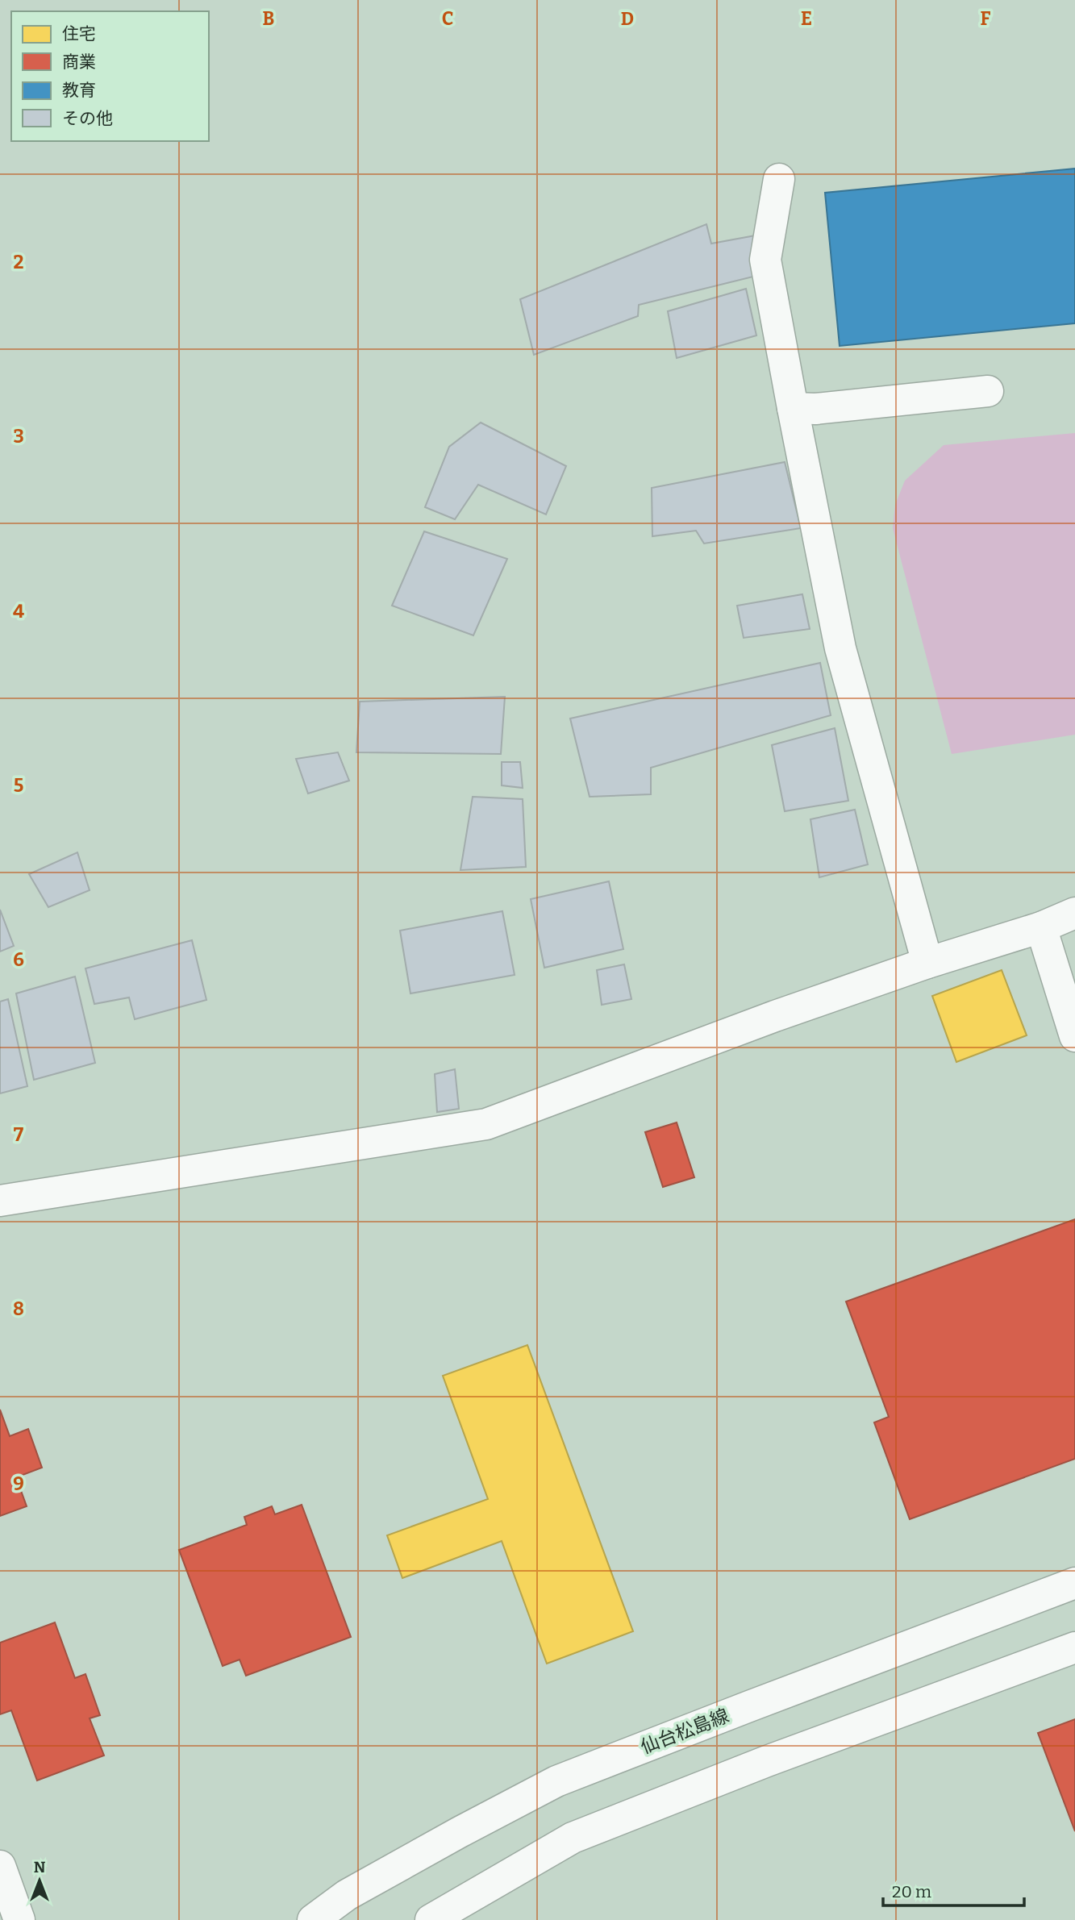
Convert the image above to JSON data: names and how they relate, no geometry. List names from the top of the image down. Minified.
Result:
{"streets":{"street":["仙台松島線"]},"legend":["住宅","商業","教育","その他"],"scale_bar":"20 m","north":"top","grid":{"columns":["B","C","D","E","F"],"rows":["2","3","4","5","6","7","8","9"]}}
